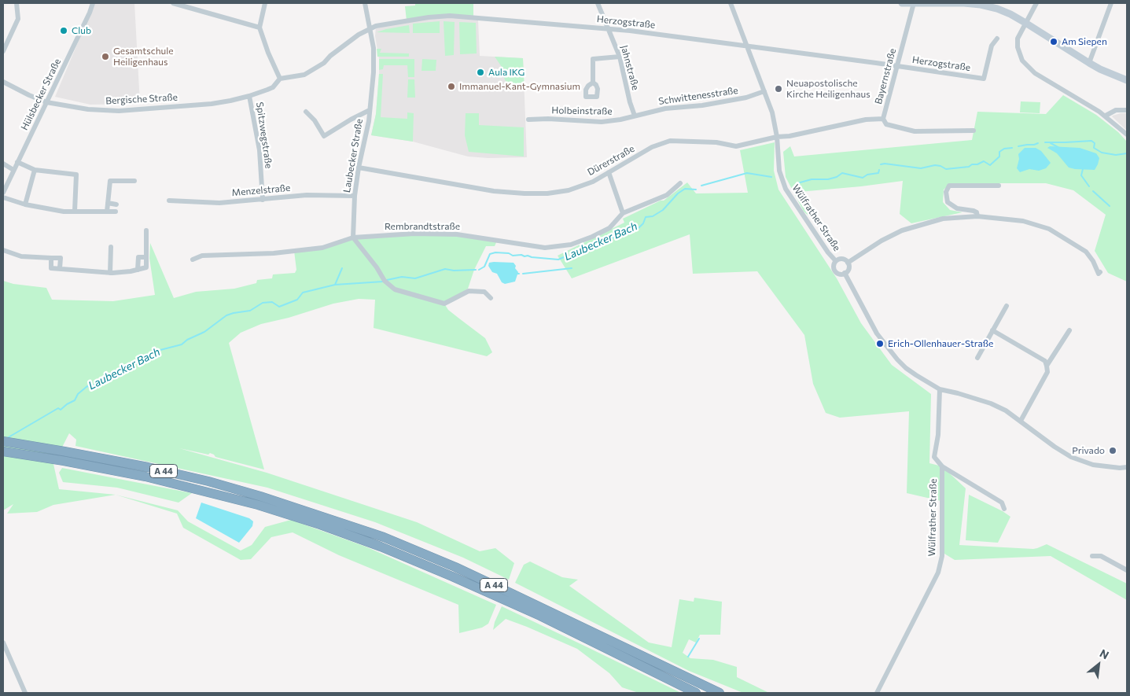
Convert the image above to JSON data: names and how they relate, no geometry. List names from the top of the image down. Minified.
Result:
{"streets":{"highway":["A 44"],"street":["Herzogstraße","Jahnstraße","Bayernstraße","Hülsbecker Straße","Schwittenesstraße","Bergische Straße","Holbeinstraße","Spitzwegstraße","Laubecker Straße","Dürerstraße","Menzelstraße","Wülfrather Straße","Rembrandtstraße"]},"crossings":[["Herzogstraße","Jahnstraße"],["Herzogstraße","Bayernstraße"],["Herzogstraße","Bergische Straße"],["Herzogstraße","Laubecker Straße"],["Herzogstraße","Wülfrather Straße"],["Jahnstraße","Schwittenesstraße"],["Jahnstraße","Holbeinstraße"],["Bayernstraße","Dürerstraße"],["Bayernstraße","Wülfrather Straße"],["Hülsbecker Straße","Bergische Straße"],["Schwittenesstraße","Holbeinstraße"],["Schwittenesstraße","Wülfrather Straße"],["Bergische Straße","Spitzwegstraße"],["Spitzwegstraße","Menzelstraße"],["Laubecker Straße","Dürerstraße"],["Laubecker Straße","Menzelstraße"],["Laubecker Straße","Rembrandtstraße"],["Dürerstraße","Wülfrather Straße"]],"water":["Laubecker Bach"],"places":["Club","Am Siepen","Gesamtschule Heiligenhaus","Aula IKG","Immanuel-Kant-Gymnasium","Neuapostolische Kirche Heiligenhaus","Erich-Ollenhauer-Straße","Privado"],"north":"top right"}
